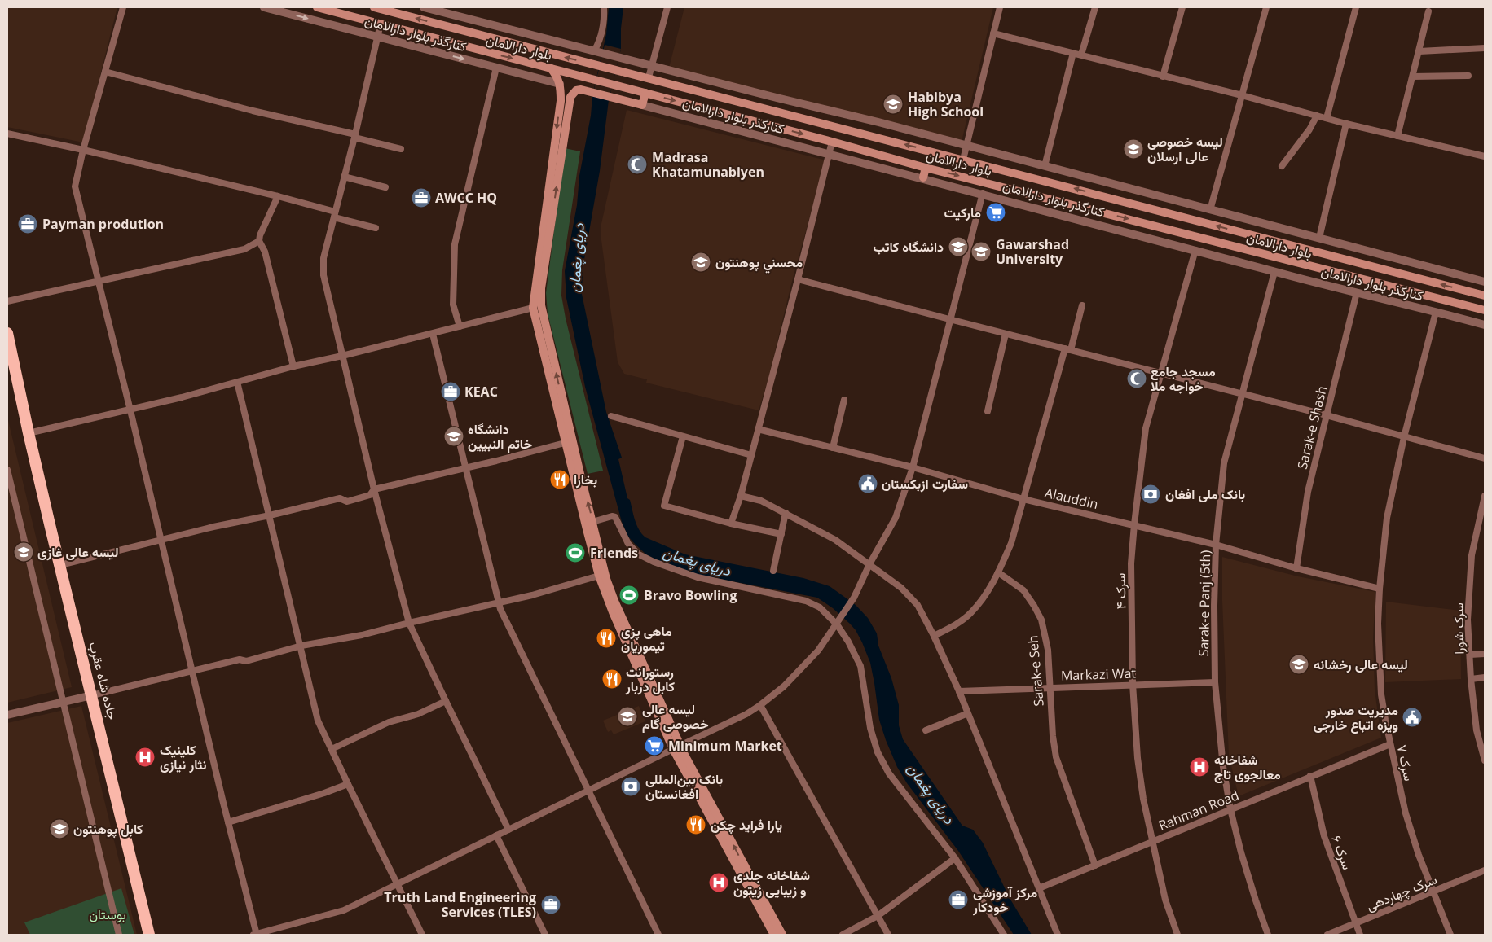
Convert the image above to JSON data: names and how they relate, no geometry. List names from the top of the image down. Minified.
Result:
{"streets":{"highway":["جاده شاه عقرب"],"main road":["کنارگذر بلوار دارالامان","بلوار دارالامان"],"street":["Sarak-e Shash","Alauddin","سرک ۴","Sarak-e Panj (5th)","سرک شورا","Sarak-e Seh","Markazi Wat","سرک ۷","Rahman Road","سرک ۶","سرک چهاردهی"]},"crossings":[["کنارگذر بلوار دارالامان","Sarak-e Shash"],["کنارگذر بلوار دارالامان","سرک ۴"],["کنارگذر بلوار دارالامان","Sarak-e Panj (5th)"],["کنارگذر بلوار دارالامان","سرک ۷"],["Sarak-e Shash","Alauddin"],["Alauddin","سرک ۴"],["Alauddin","Sarak-e Panj (5th)"],["Alauddin","سرک ۷"],["سرک ۴","Markazi Wat"],["سرک ۴","Rahman Road"],["Sarak-e Panj (5th)","Markazi Wat"],["Sarak-e Panj (5th)","Rahman Road"],["Sarak-e Seh","Markazi Wat"],["Sarak-e Seh","Rahman Road"],["سرک ۷","Rahman Road"],["سرک ۷","سرک چهاردهی"],["Rahman Road","سرک ۶"],["سرک ۶","سرک چهاردهی"]],"water":["دریای پغمان"],"parks":["بوستان"],"places":{"school or university":["Habibya High School","لیسه خصوصی عالی ارسلان","دانشگاه کاتب","Gawarshad University","محسني پوهنتون","دانشگاه خاتم النبیین","لیسه عالی غازی","لیسه عالی رخشانه","لیسه عالی خصوصی گام","کابل پوهنتون"],"mosque":["Madrasa Khatamunabiyen","مسجد جامع خواجه ملا"],"office":["AWCC HQ","Payman prodution","KEAC","مرکز آموزشی خودکار","Truth Land Engineering Services (TLES)"],"supermarket":["مارکیت","Minimum Market"],"restaurant":["بخارا","ماهی پزی تیموریان","رستورانت کابل دربار","یارا فراید چکن"],"public building":["سفارت ازبکستان","مدیریت صدور ویزه اتباع خارجی"],"bank":["بانک ملی افغان","بانک بین‌المللی افغانستان"],"sports":["Friends","Bravo Bowling"],"hospital":["کلینیک نثار نیازی","شفاخانه معالجوی تاج","شفاخانه جلدی و زیبایی زیتون"]}}
